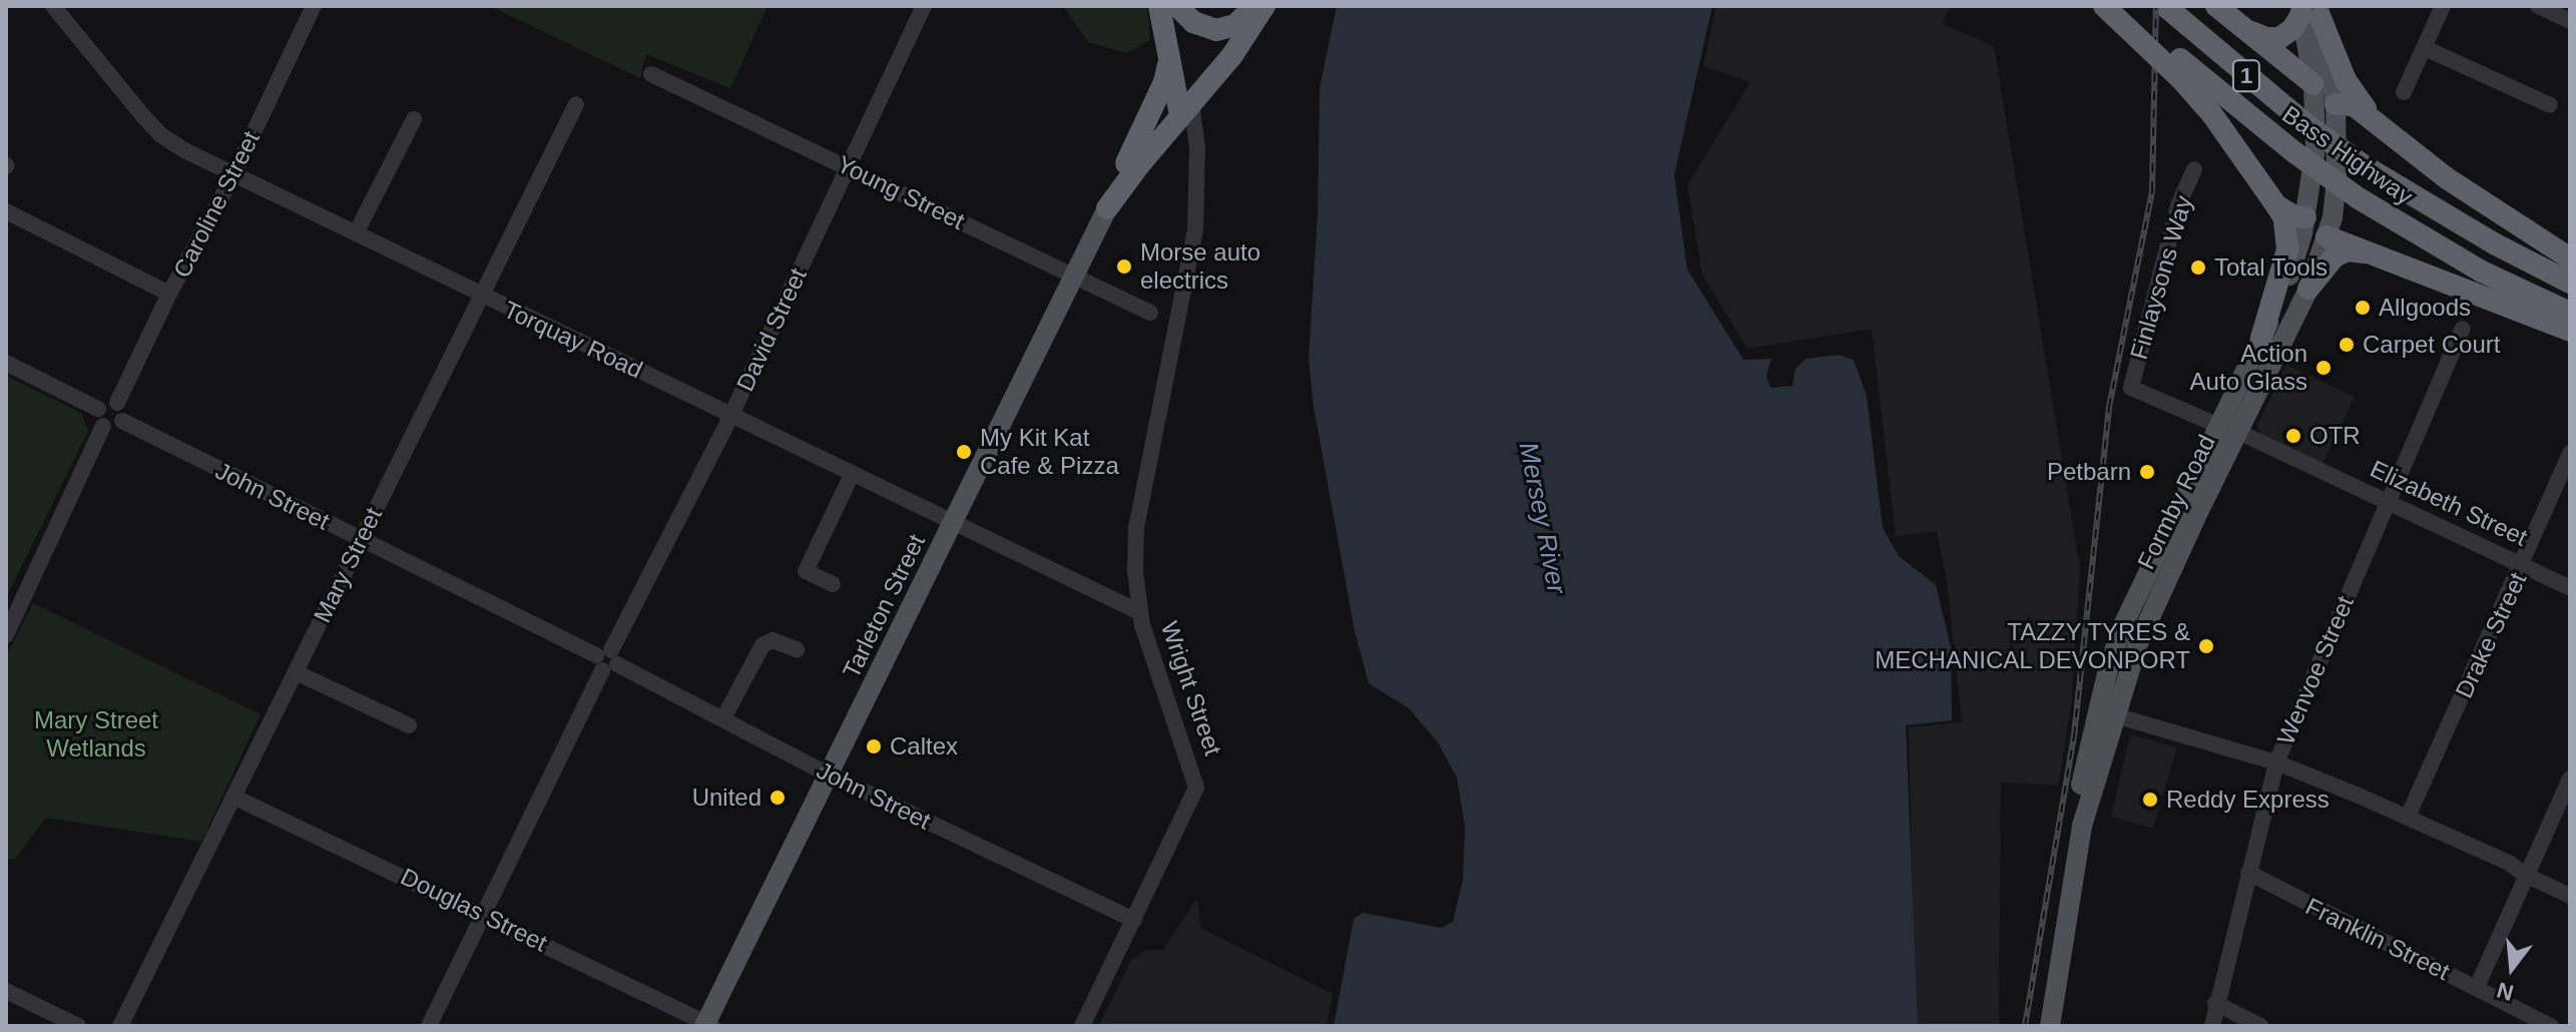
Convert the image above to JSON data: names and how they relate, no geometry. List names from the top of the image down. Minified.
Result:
{"streets":{"highway":["1","Bass Highway","Tarleton Street"],"main road":["Formby Road"],"street":["Young Street","Caroline Street","Finlaysons Way","David Street","Torquay Road","John Street","Elizabeth Street","Mary Street","Drake Street","Wenvoe Street","Wright Street","Douglas Street","Franklin Street"]},"crossings":[["Bass Highway","Formby Road"],["Young Street","David Street"],["Young Street","Tarleton Street"],["Caroline Street","Torquay Road"],["Caroline Street","John Street"],["Finlaysons Way","Elizabeth Street"],["David Street","Torquay Road"],["David Street","John Street"],["David Street","Douglas Street"],["Torquay Road","Mary Street"],["Torquay Road","Tarleton Street"],["Torquay Road","Wright Street"],["John Street","Mary Street"],["John Street","Tarleton Street"],["John Street","Wright Street"],["Formby Road","Elizabeth Street"],["Elizabeth Street","Drake Street"],["Elizabeth Street","Wenvoe Street"],["Mary Street","Douglas Street"],["Tarleton Street","Wright Street"],["Tarleton Street","Douglas Street"],["Wenvoe Street","Franklin Street"]],"water":["Mersey River"],"parks":["Mary Street Wetlands"],"places":["Morse auto electrics","Total Tools","Allgoods","Carpet Court","Action Auto Glass","OTR","My Kit Kat Cafe & Pizza","Petbarn","TAZZY TYRES & MECHANICAL DEVONPORT","Caltex","United","Reddy Express"],"north":"bottom"}
